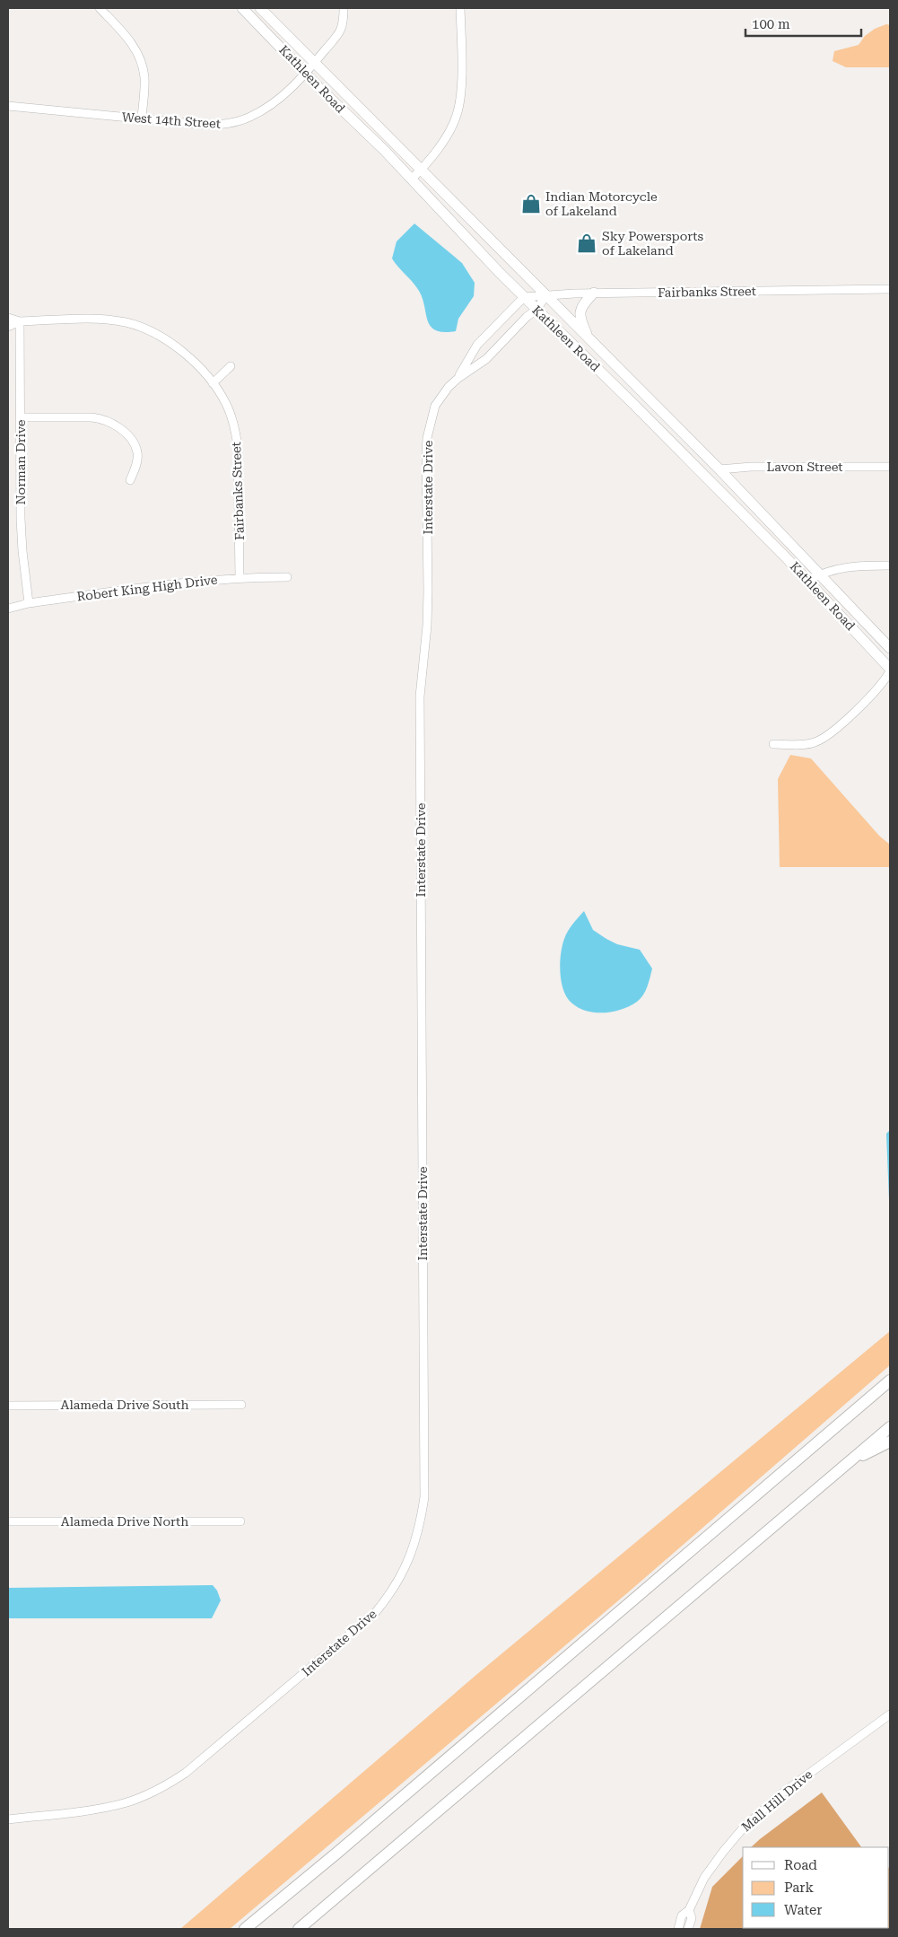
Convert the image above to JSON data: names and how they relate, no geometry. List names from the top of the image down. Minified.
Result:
{"streets":{"main road":["Kathleen Road"],"street":["West 14th Street","Fairbanks Street","Norman Drive","Lavon Street","Interstate Drive","Robert King High Drive","Alameda Drive South","Alameda Drive North","Mall Hill Drive"]},"crossings":[["Kathleen Road","West 14th Street"],["Kathleen Road","Fairbanks Street"],["Kathleen Road","Lavon Street"],["Kathleen Road","Interstate Drive"],["Fairbanks Street","Norman Drive"],["Fairbanks Street","Interstate Drive"],["Fairbanks Street","Robert King High Drive"],["Norman Drive","Robert King High Drive"]],"places":{"shop":["Indian Motorcycle of Lakeland","Sky Powersports of Lakeland"]},"legend":["Road","Park","Water"],"scale_bar":"100 m"}
